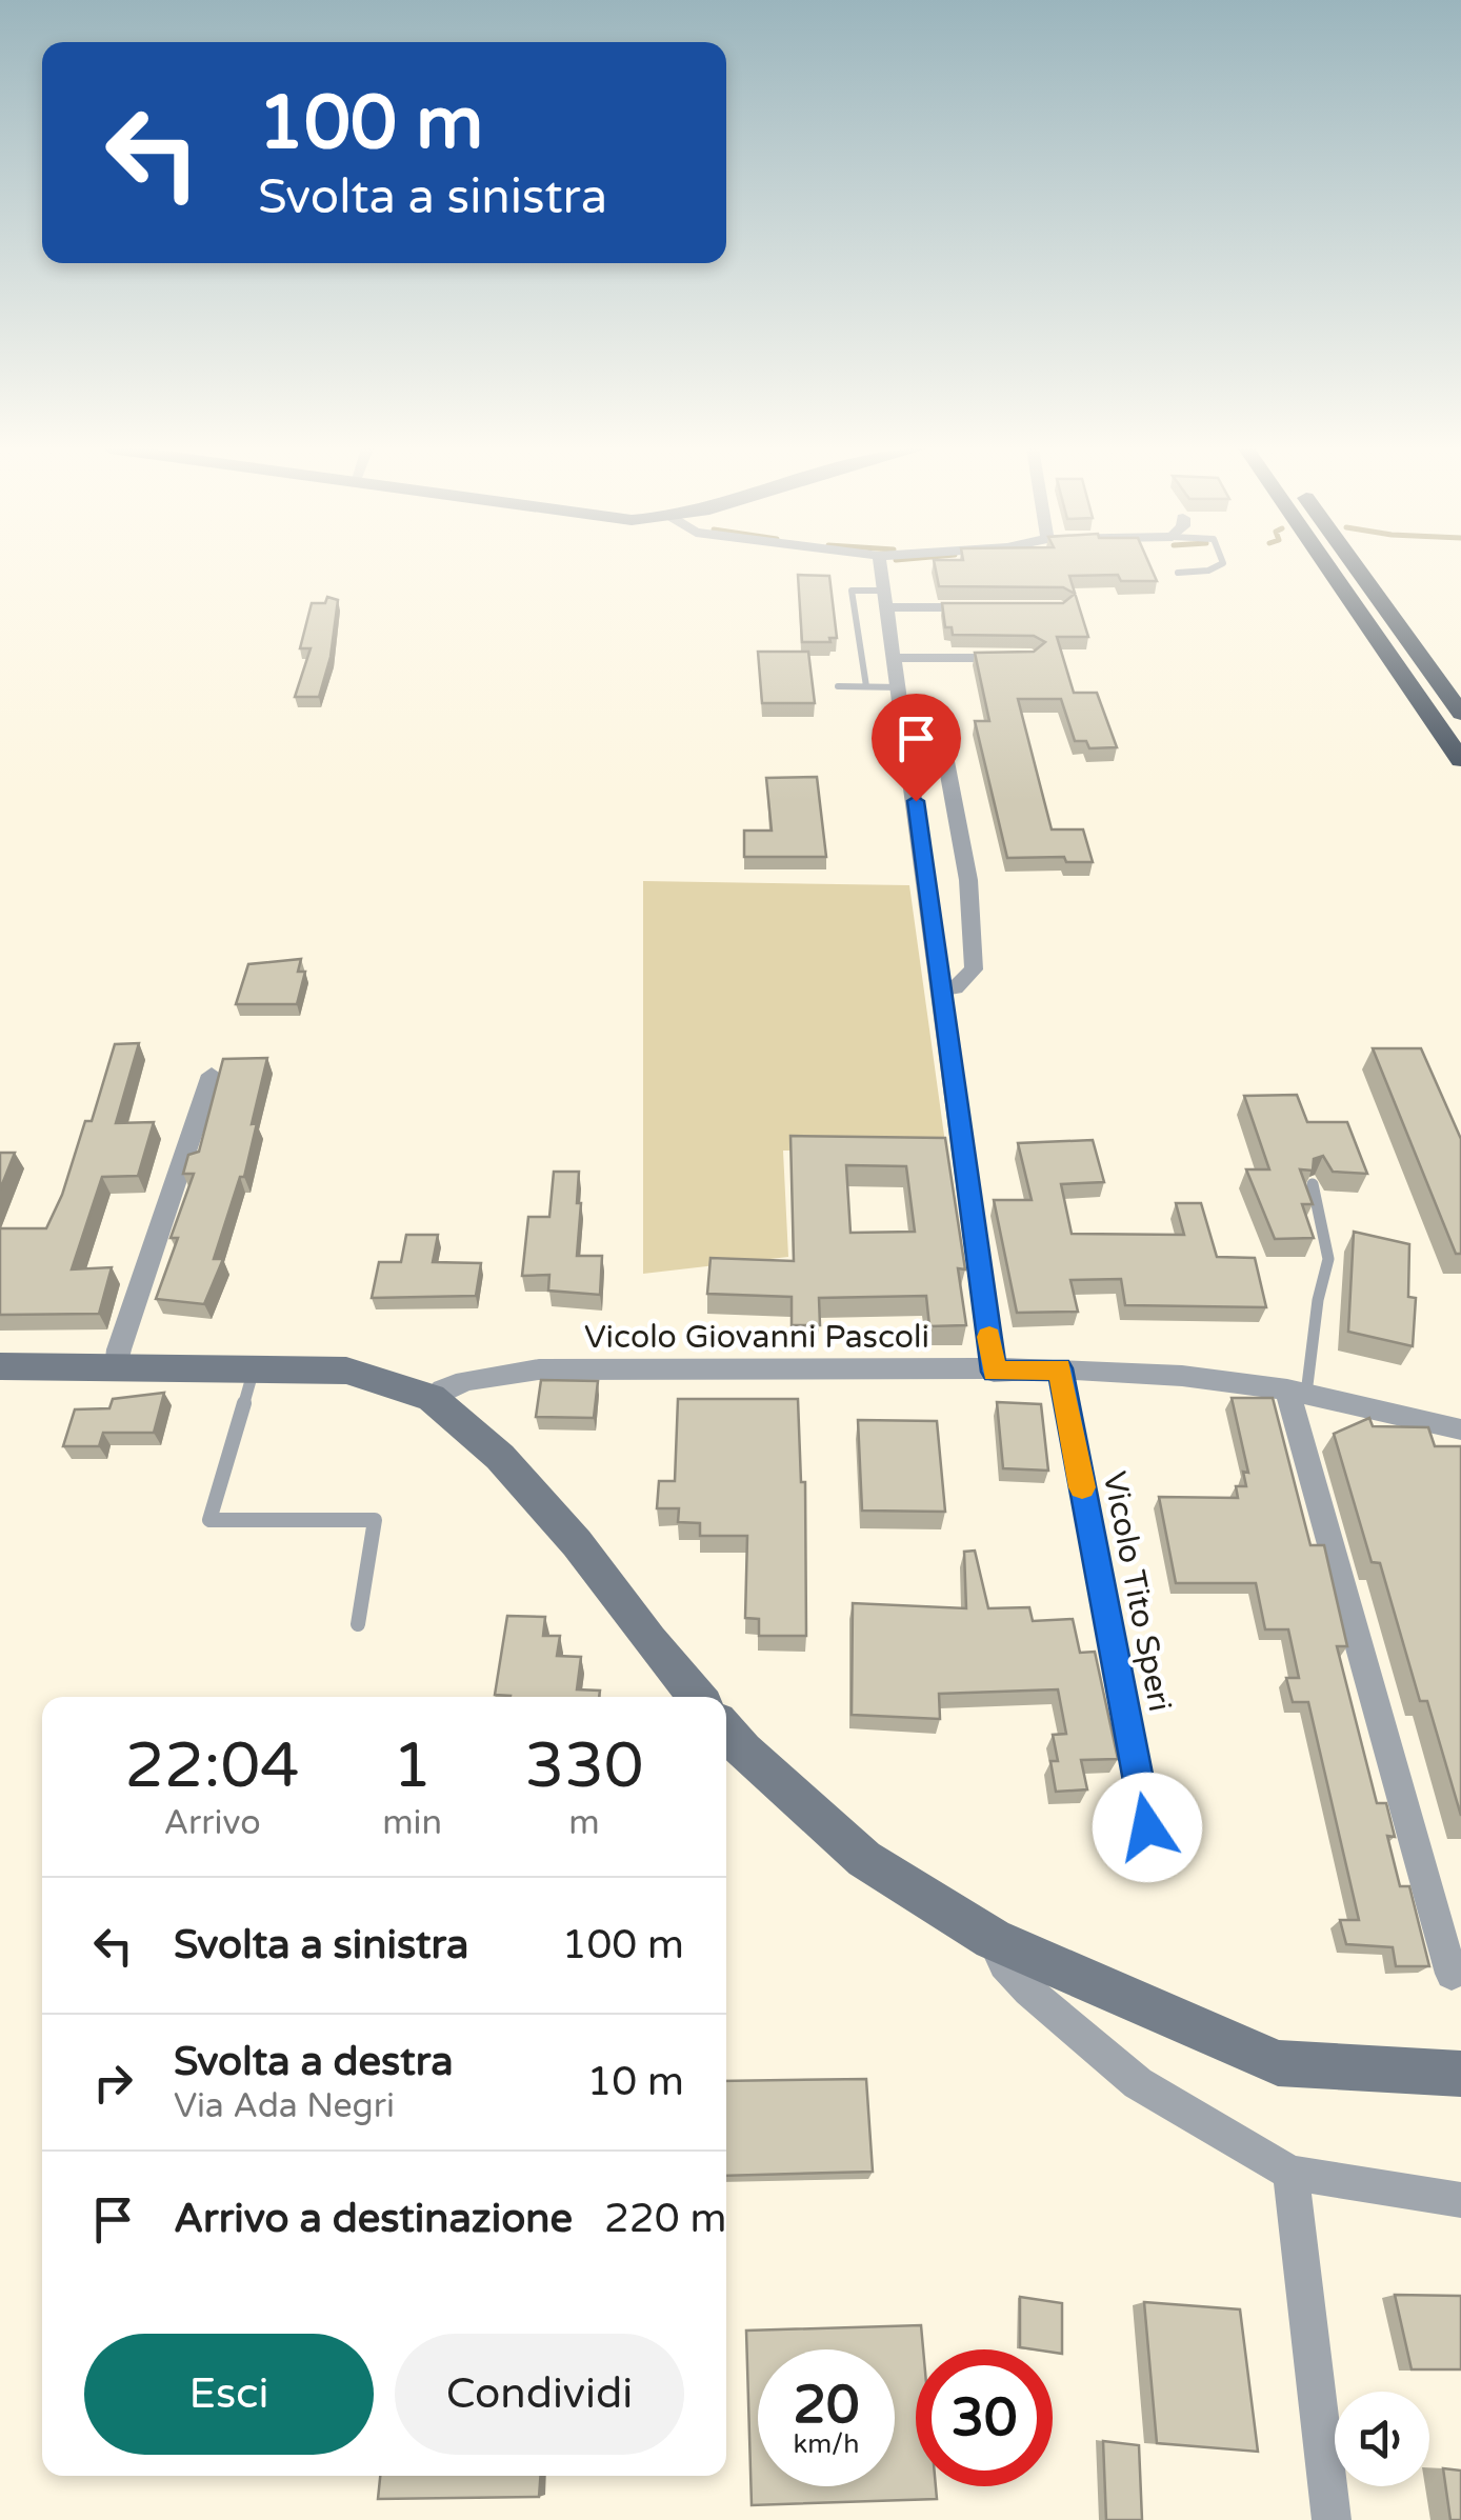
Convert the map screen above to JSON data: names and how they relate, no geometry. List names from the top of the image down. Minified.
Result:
{"streets":{"street":["Vicolo Giovanni Pascoli","Vicolo Tito Speri"]},"crossings":[["Vicolo Giovanni Pascoli","Vicolo Tito Speri"]],"page":{"turn":["100 m","Svolta a sinistra"],"eta":["22:04","Arrivo","1","min","330","m"],"list":[{"name":"Svolta a sinistra","value":"100 m"},{"name":"Svolta a destra","note":"Via Ada Negri","value":"10 m"},{"name":"Arrivo a destinazione","value":"220 m"}],"buttons":["Esci","Condividi"],"speed":"20 km/h","limit":"30"}}
